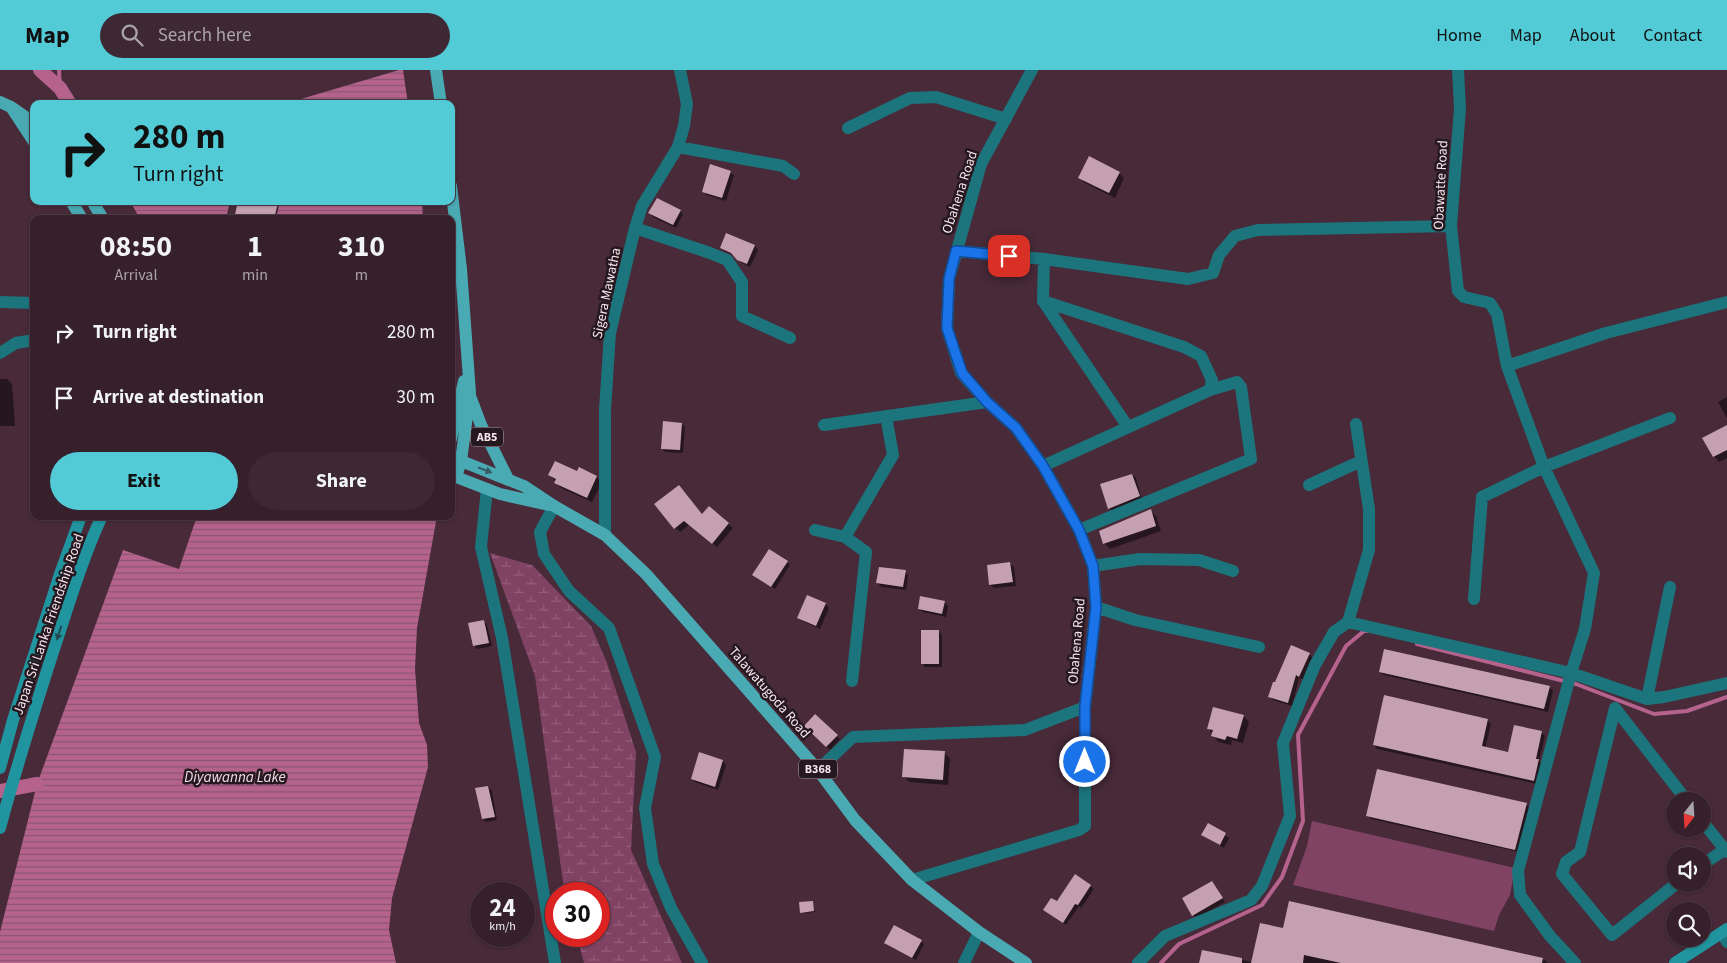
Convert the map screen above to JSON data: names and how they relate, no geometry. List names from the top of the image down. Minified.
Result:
{"streets":{"main road":["AB5","Japan Sri Lanka Friendship Road","Talawatugoda Road","B368"],"street":["Obawatte Road","Obahena Road","Sigera Mawatha"]},"crossings":[["Obahena Road","Talawatugoda Road"],["Sigera Mawatha","Talawatugoda Road"],["AB5","Talawatugoda Road"]],"water":["Diyawanna Lake"],"north":"bottom","page":{"header":"Map","search":"Search here","nav":["Home","Map","About","Contact"],"turn":["280 m","Turn right"],"eta":["08:50","Arrival","1","min","310","m"],"list":[{"name":"Turn right","value":"280 m"},{"name":"Arrive at destination","value":"30 m"}],"buttons":["Exit","Share"],"speed":"24 km/h","limit":"30"}}
